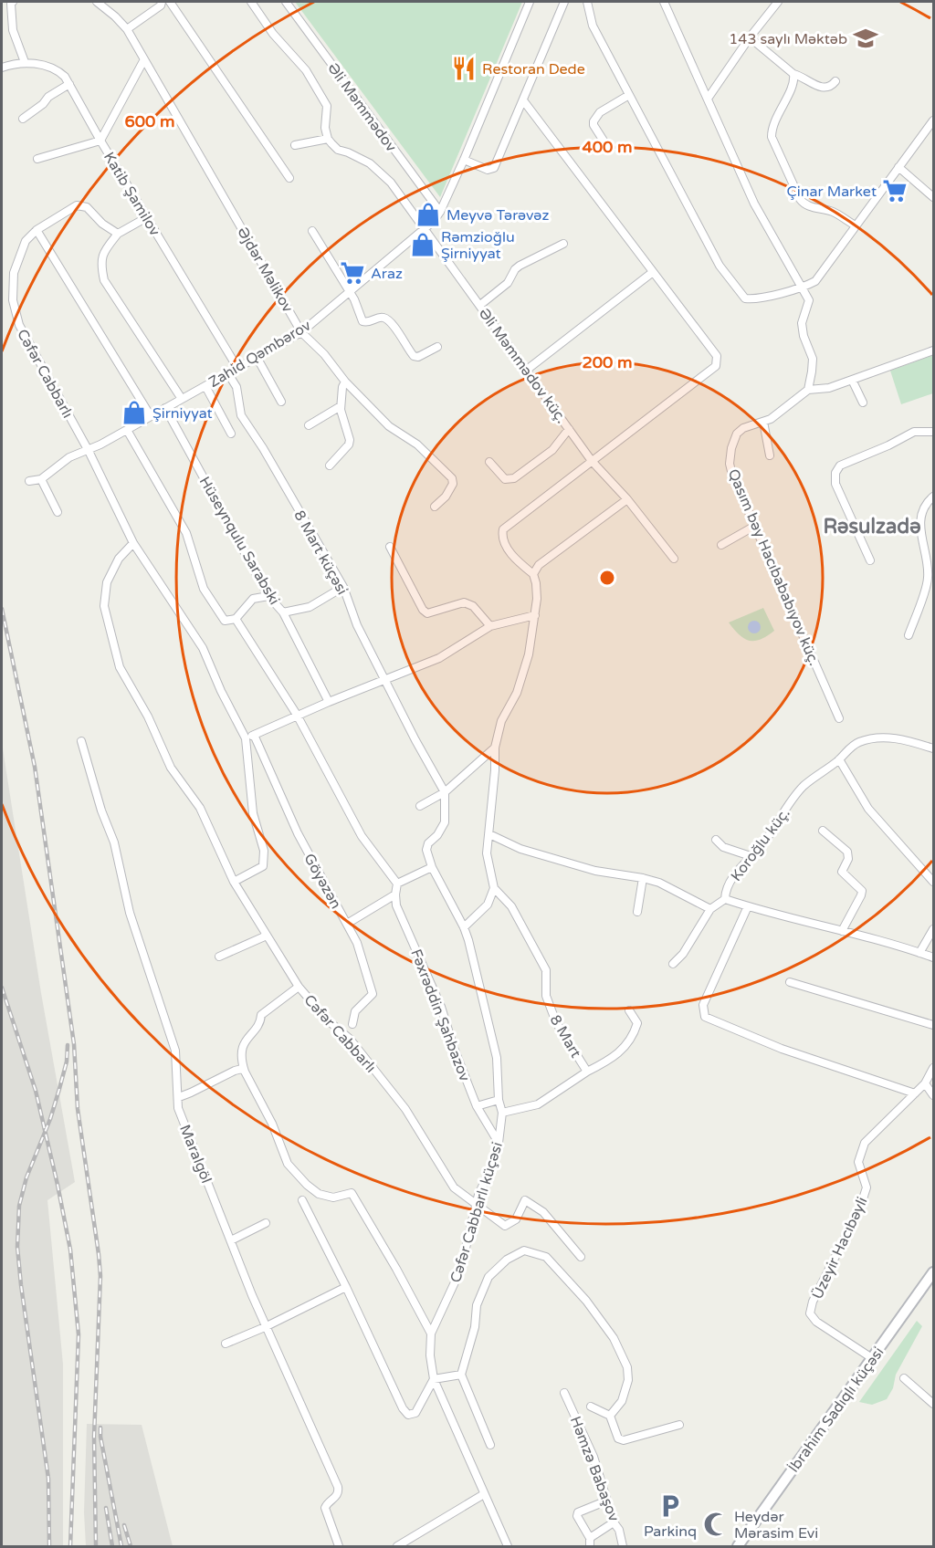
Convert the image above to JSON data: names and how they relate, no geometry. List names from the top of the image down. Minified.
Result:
{"streets":{"street":["Əli Məmmədov","Katib Şamilov","Əjdər Məlikov","Zahid Qəmbərov","Əli Məmmədov küç.","Cəfər Cabbarlı","Hüseynqulu Sarabski","8 Mart küçəsi","Qasım bəy Hacıbababıyov küç.","Koroğlu küç.","Göyəzən","Fəxrəddin Şahbazov","8 Mart","Maralgöl","Cəfər Cabbarlı küçəsi","Üzeyir Hacıbəyli","İbrahim Sadıqlı küçəsi","Həmzə Babaşov"]},"crossings":[["Əli Məmmədov","Zahid Qəmbərov"],["Katib Şamilov","Zahid Qəmbərov"],["Əjdər Məlikov","Zahid Qəmbərov"],["Zahid Qəmbərov","Əli Məmmədov küç."],["Zahid Qəmbərov","Cəfər Cabbarlı"],["Zahid Qəmbərov","Hüseynqulu Sarabski"],["Zahid Qəmbərov","8 Mart küçəsi"],["Cəfər Cabbarlı","Cəfər Cabbarlı küçəsi"],["Fəxrəddin Şahbazov","Cəfər Cabbarlı küçəsi"],["8 Mart","Cəfər Cabbarlı küçəsi"],["Üzeyir Hacıbəyli","İbrahim Sadıqlı küçəsi"]],"districts":["Rəsulzadə"],"places":{"school or university":["143 saylı Məktəb"],"restaurant":["Restoran Dede"],"supermarket":["Çinar Market","Araz"],"shop":["Meyvə Tərəvəz","Rəmzioğlu Şirniyyat","Şirniyyat"],"parking":["Parkinq"],"mosque":["Heydər Mərasim Evi"]},"rings":["600 m","400 m","200 m"]}
